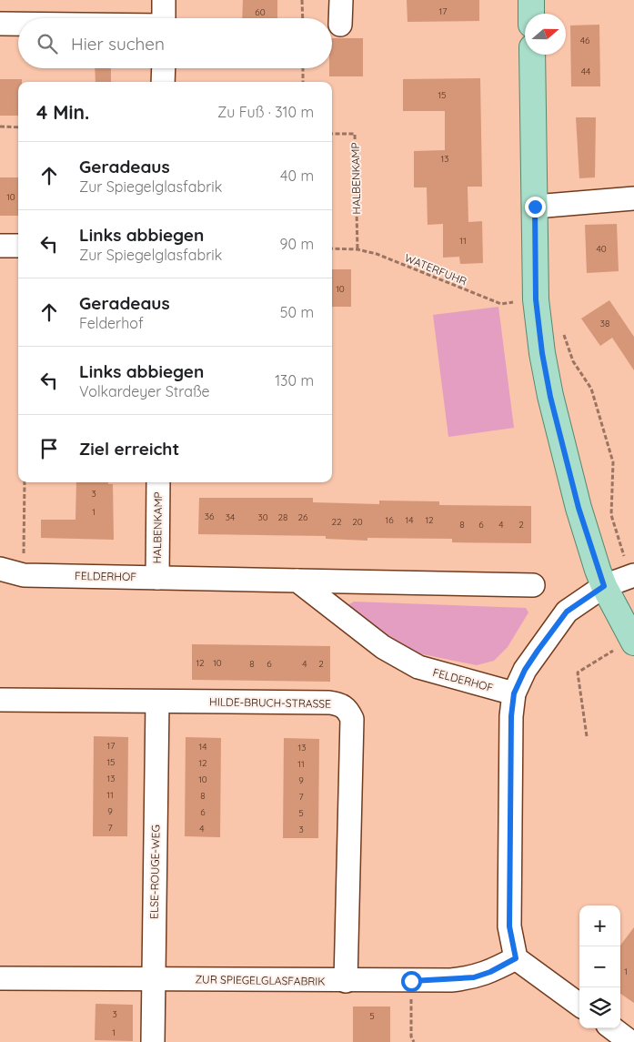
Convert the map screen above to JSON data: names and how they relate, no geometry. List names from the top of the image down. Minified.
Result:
{"streets":{"street":["HALBENKAMP","FELDERHOF","HILDE-BRUCH-STRASSE","ELSE-ROUGE-WEG","ZUR SPIEGELGLASFABRIK"],"path":["WATERFUHR"]},"crossings":[["HALBENKAMP","WATERFUHR"],["HALBENKAMP","FELDERHOF"],["HILDE-BRUCH-STRASSE","ELSE-ROUGE-WEG"],["HILDE-BRUCH-STRASSE","ZUR SPIEGELGLASFABRIK"],["ELSE-ROUGE-WEG","ZUR SPIEGELGLASFABRIK"]],"house_numbers":["17","60","46","44","15","13","10","11","40","10","38","3","1","36","34","30","28","26","16","14","12","22","20","8","6","4","2","12","10","8","6","4","2","17","14","13","15","12","11","13","10","9","11","8","7","9","6","5","7","4","3","1","3","5","1"],"north":"right","page":{"search":"Hier suchen","heading":["4 Min.","Zu Fuß · 310 m"],"list":[["Geradeaus","Zur Spiegelglasfabrik","40 m"],["Links abbiegen","Zur Spiegelglasfabrik","90 m"],["Geradeaus","Felderhof","50 m"],["Links abbiegen","Volkardeyer Straße","130 m"],"Ziel erreicht"],"map_buttons":["+","−"]}}
